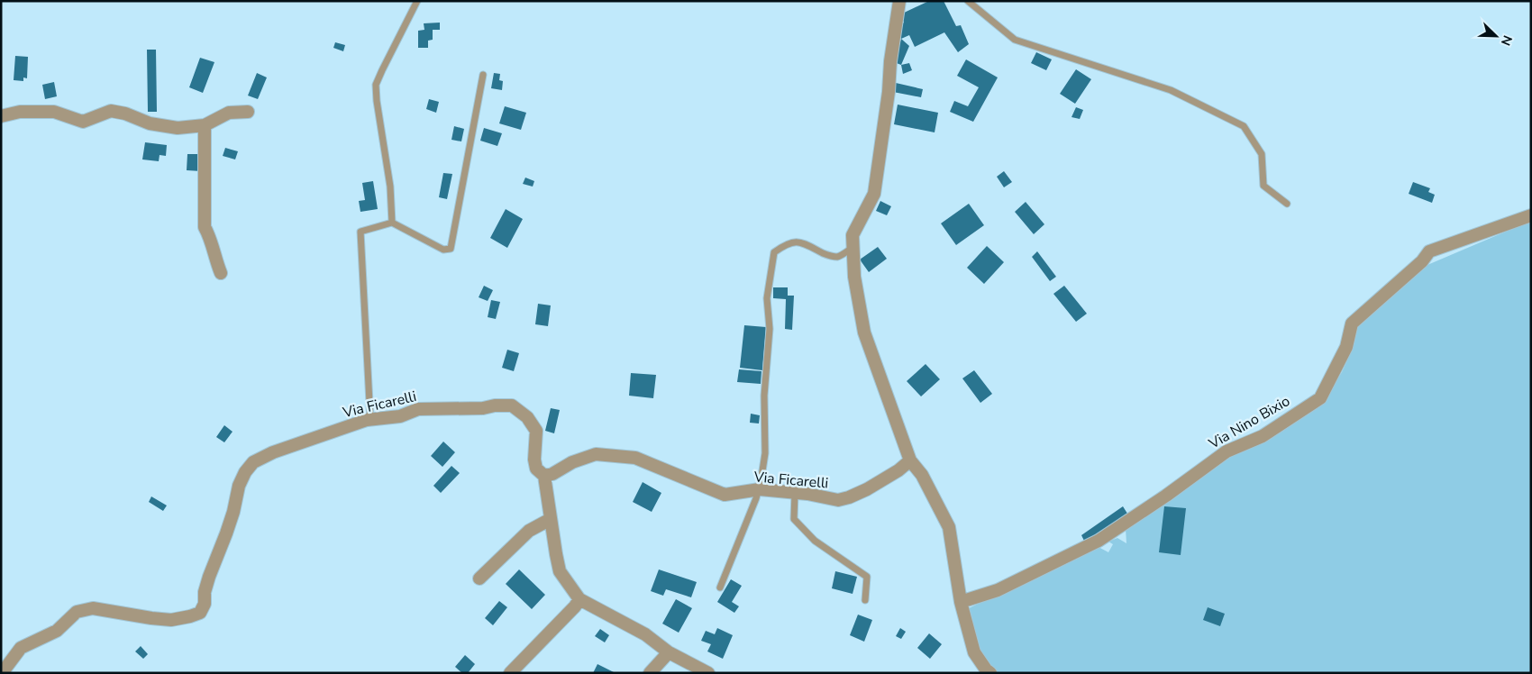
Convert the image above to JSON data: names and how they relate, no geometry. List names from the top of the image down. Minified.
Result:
{"streets":{"street":["Via Ficarelli","Via Nino Bixio"]},"north":"bottom right"}
